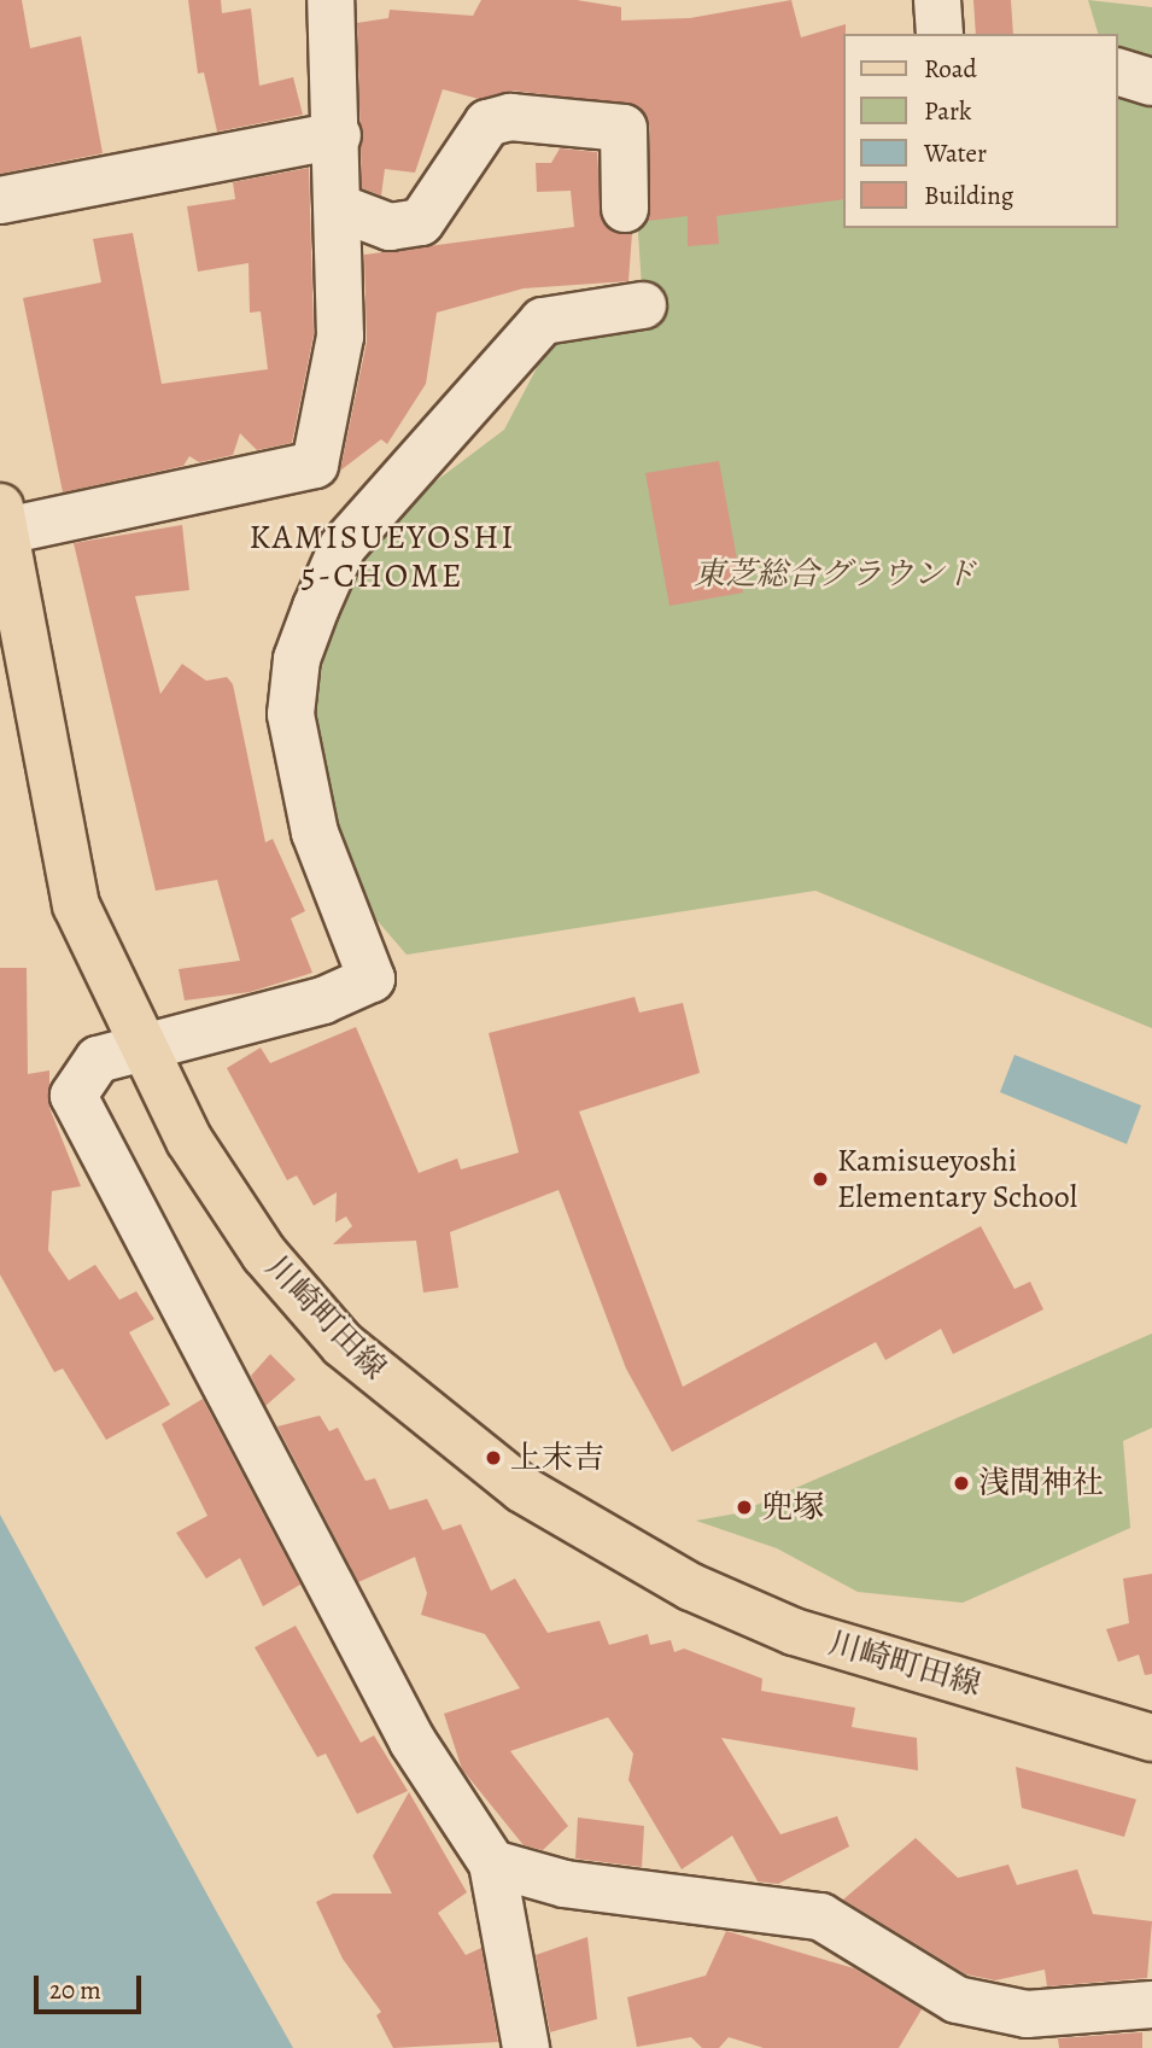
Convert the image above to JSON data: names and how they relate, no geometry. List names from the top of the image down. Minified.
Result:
{"streets":{"main road":["川崎町田線"]},"districts":["KAMISUEYOSHI 5-CHOME"],"parks":["東芝総合グラウンド"],"places":["Kamisueyoshi Elementary School","上末吉","浅間神社","兜塚"],"legend":["Road","Park","Water","Building"],"scale_bar":"20 m"}
